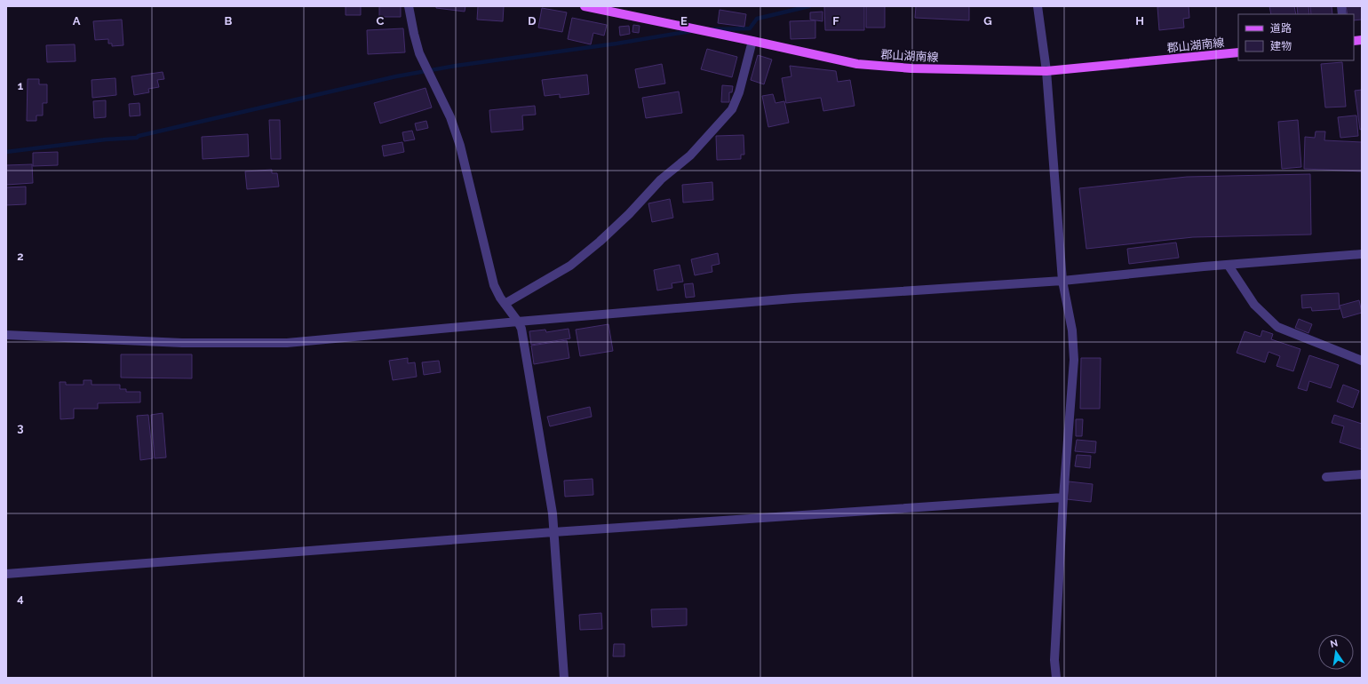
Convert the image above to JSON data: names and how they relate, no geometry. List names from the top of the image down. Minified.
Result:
{"streets":{"main road":["郡山湖南線"]},"legend":["道路","建物"],"north":"top","grid":{"columns":["A","B","C","D","E","F","G","H"],"rows":["1","2","3","4"]}}
